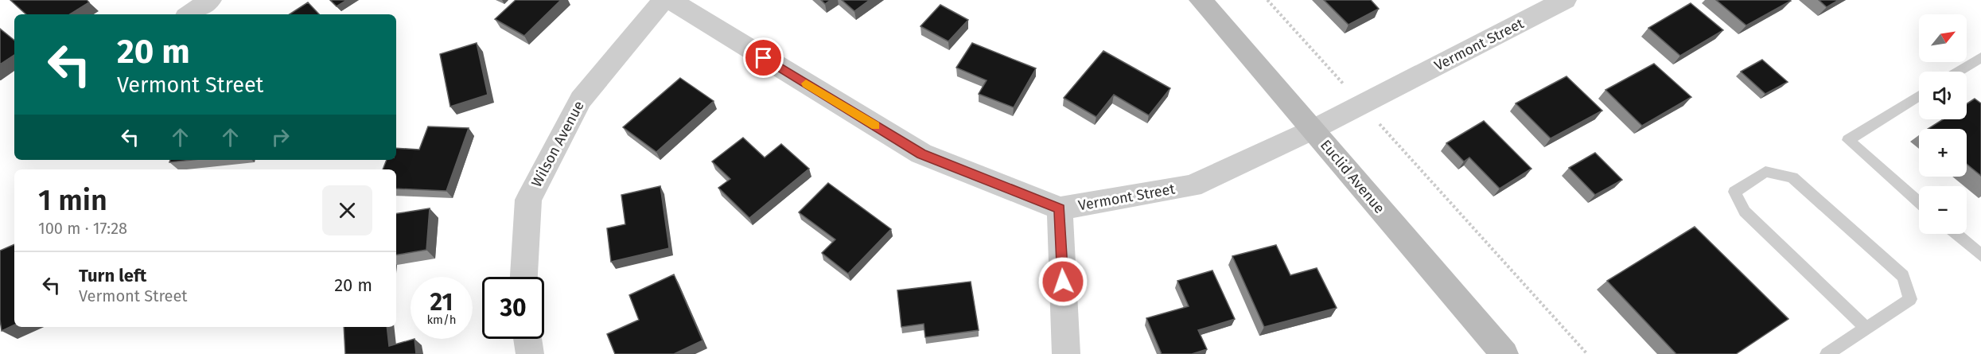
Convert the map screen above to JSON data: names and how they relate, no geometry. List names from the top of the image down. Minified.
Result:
{"streets":{"main road":["Euclid Avenue"],"street":["Vermont Street","Wilson Avenue"]},"crossings":[["Vermont Street","Euclid Avenue"]],"north":"top right","page":{"map_buttons":["+","−"],"turn":["20 m","Vermont Street"],"heading":["1 min","100 m · 17:28"],"list":[{"name":"Turn left","note":"Vermont Street","value":"20 m"}],"speed":"21 km/h","limit":"30"}}
